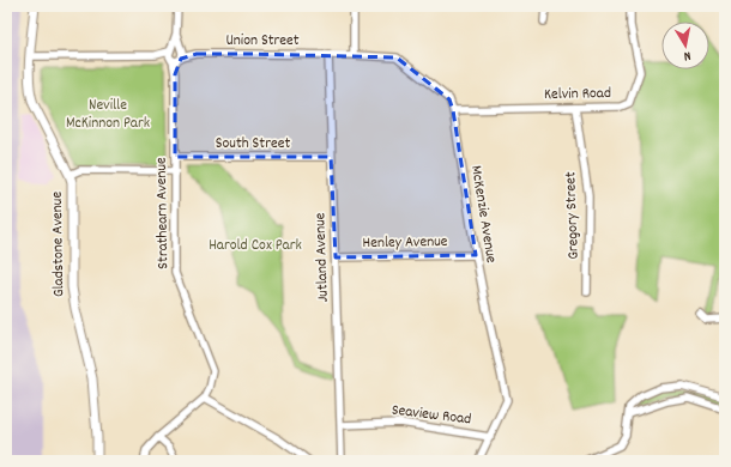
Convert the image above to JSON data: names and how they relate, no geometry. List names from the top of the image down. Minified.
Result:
{"streets":{"main road":["Gladstone Avenue"],"street":["Union Street","Kelvin Road","South Street","Strathearn Avenue","McKenzie Avenue","Gregory Street","Henley Avenue","Jutland Avenue","Seaview Road"]},"crossings":[["Union Street","Strathearn Avenue"],["Union Street","McKenzie Avenue"],["Union Street","Gladstone Avenue"],["Union Street","Jutland Avenue"],["Kelvin Road","McKenzie Avenue"],["Kelvin Road","Gregory Street"],["South Street","Strathearn Avenue"],["South Street","Jutland Avenue"],["McKenzie Avenue","Henley Avenue"],["McKenzie Avenue","Jutland Avenue"],["McKenzie Avenue","Seaview Road"],["Henley Avenue","Jutland Avenue"],["Jutland Avenue","Seaview Road"]],"parks":["Neville McKinnon Park","Harold Cox Park"],"north":"bottom"}
